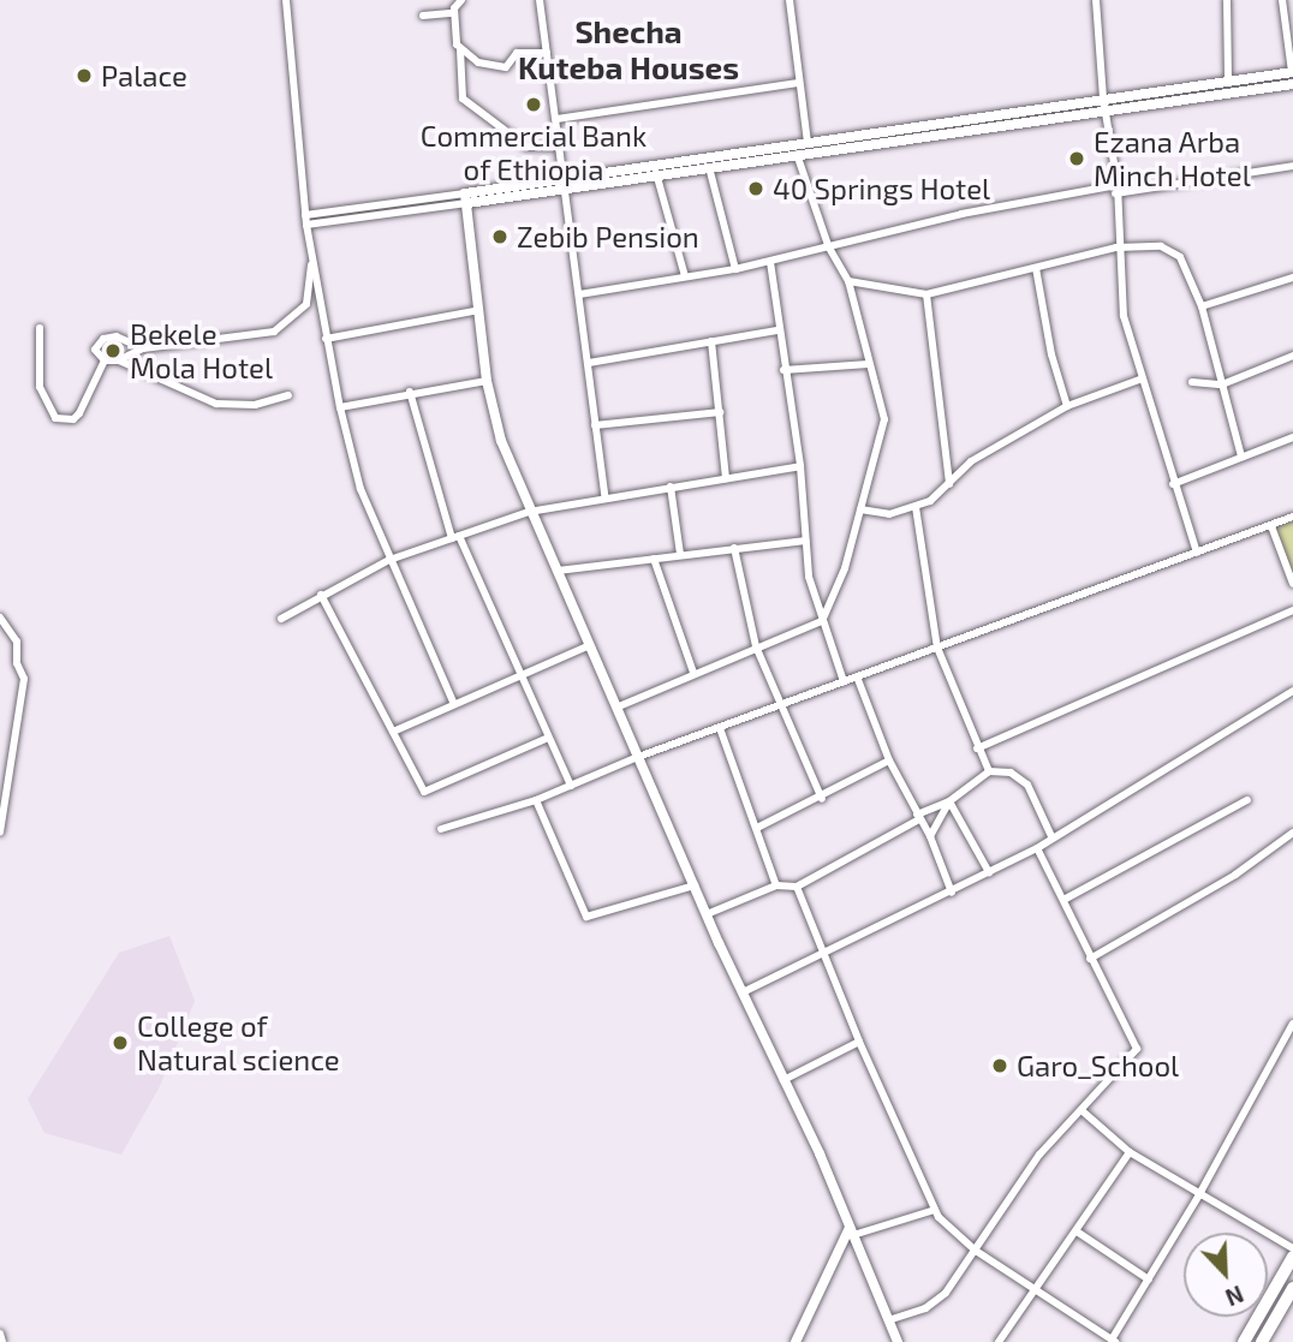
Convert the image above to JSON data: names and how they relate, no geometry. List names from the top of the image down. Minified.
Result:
{"districts":["Shecha Kuteba Houses"],"places":["Palace","Commercial Bank of Ethiopia","Ezana Arba Minch Hotel","40 Springs Hotel","Zebib Pension","Bekele Mola Hotel","College of Natural science","Garo_School"],"north":"bottom right"}
